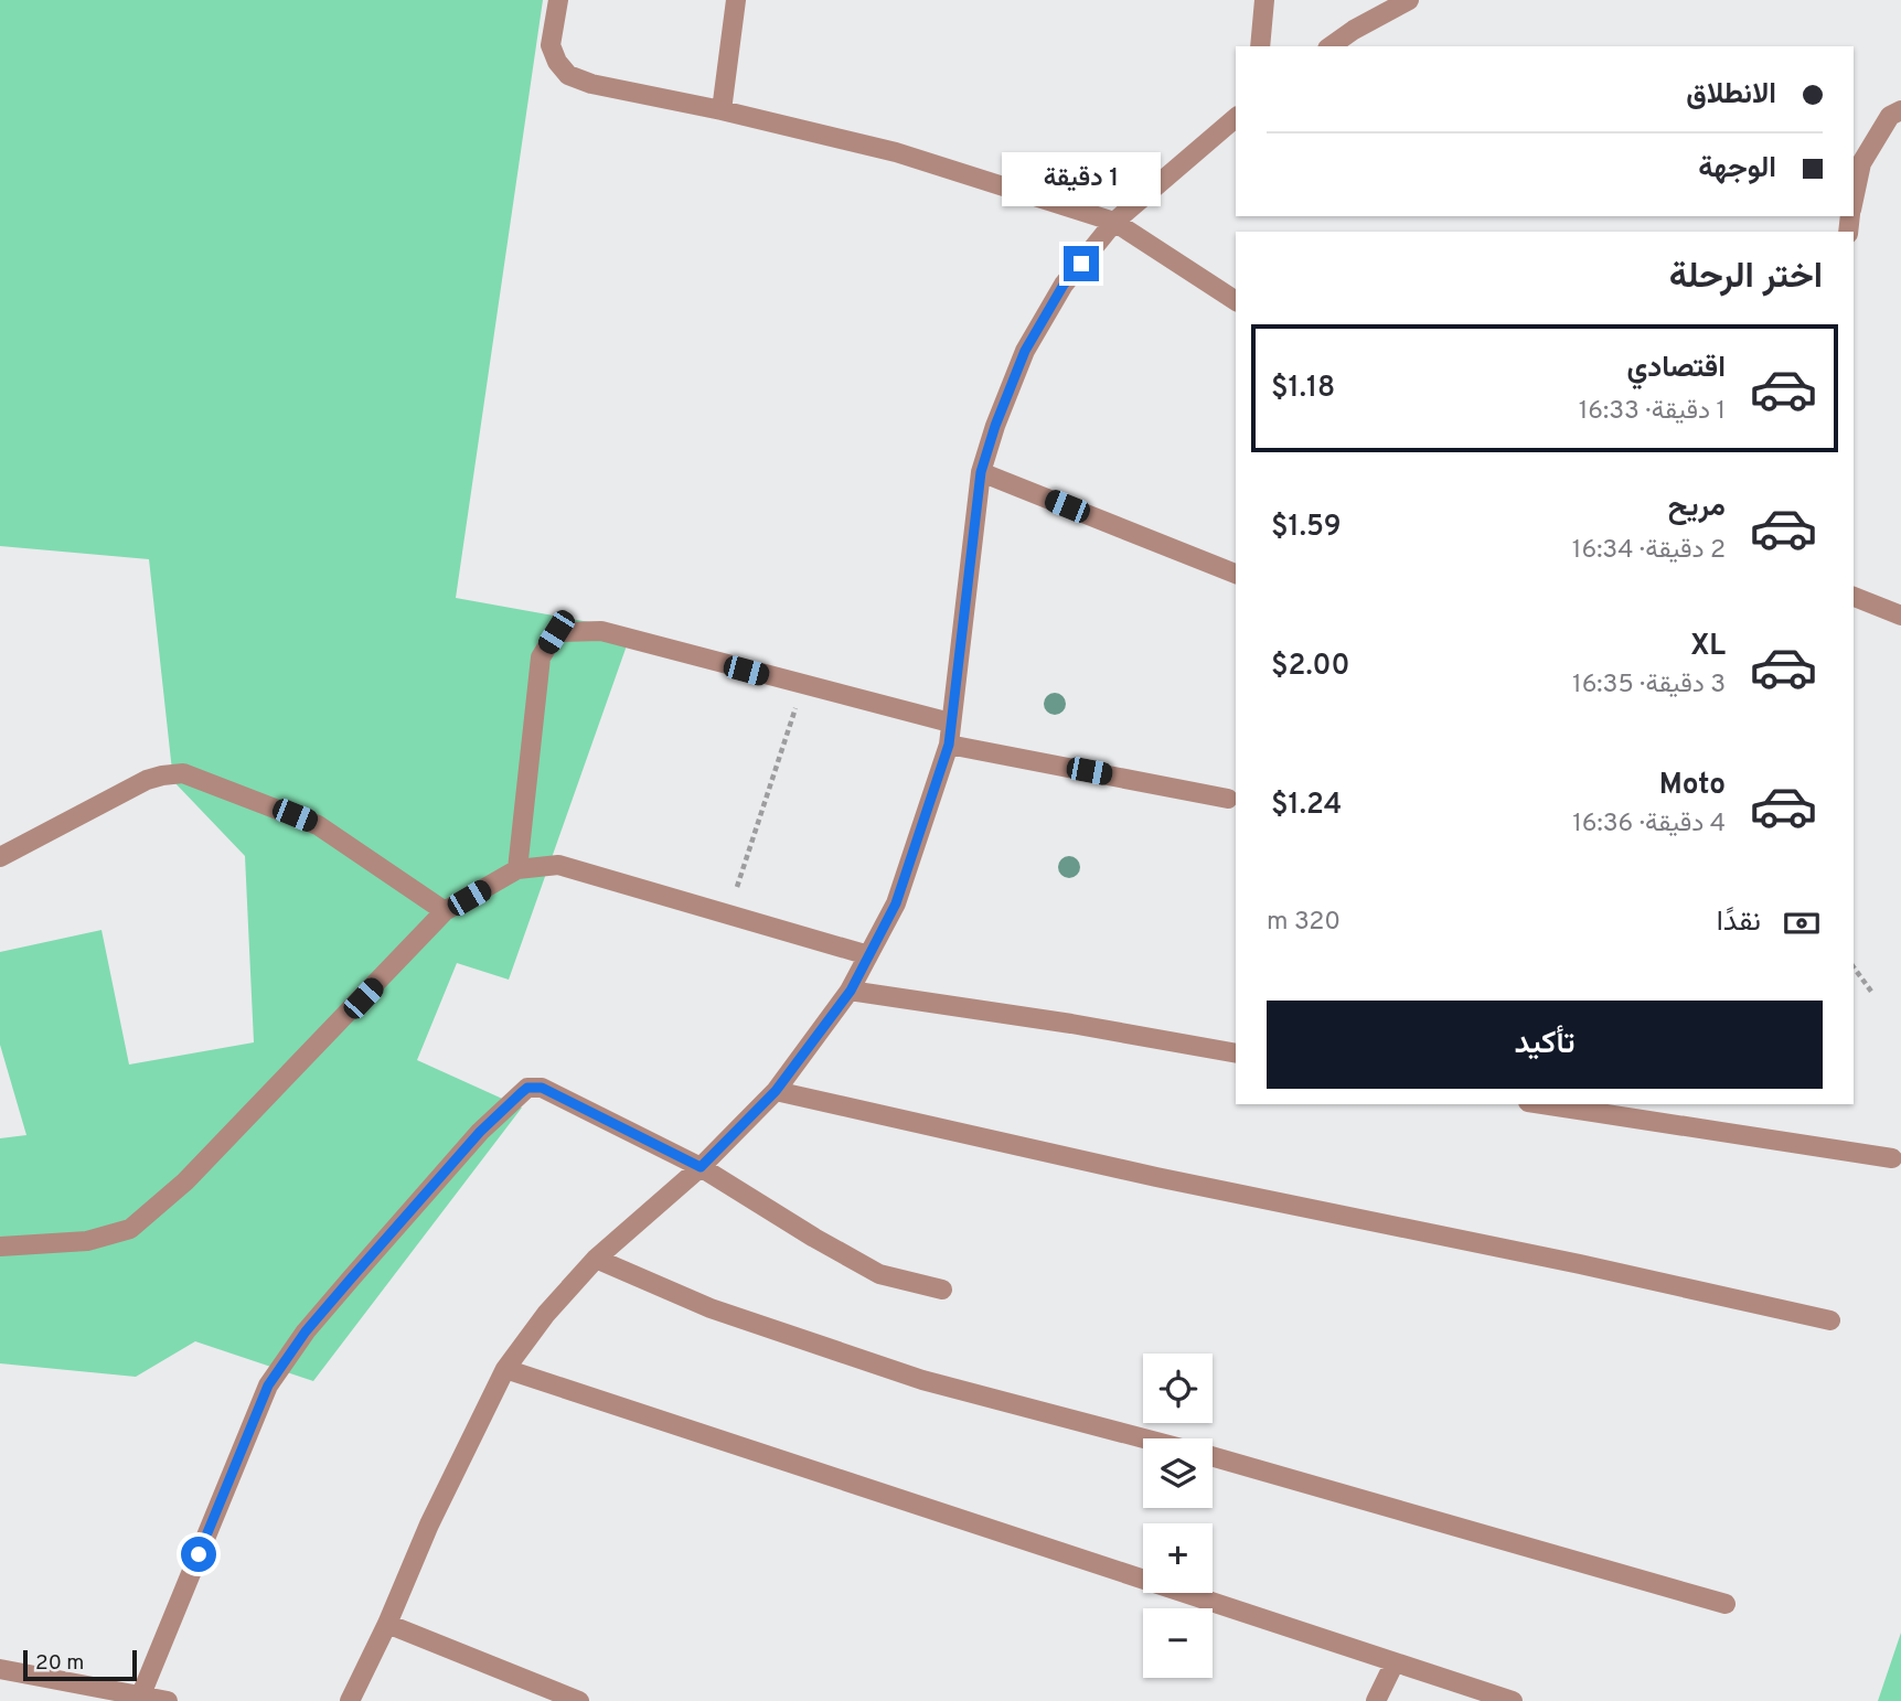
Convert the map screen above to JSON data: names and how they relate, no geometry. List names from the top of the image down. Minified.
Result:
{"scale_bar":"20 m","page":{"banner":["الانطلاق","الوجهة"],"bubble":"1 دقيقة","heading":"اختر الرحلة","list":[{"name":"اقتصادي","note":"1 دقيقة · 16:33","value":"$1.18"},{"name":"مريح","note":"2 دقيقة · 16:34","value":"$1.59"},{"name":"XL","note":"3 دقيقة · 16:35","value":"$2.00"},{"name":"Moto","note":"4 دقيقة · 16:36","value":"$1.24"}],"pay":["نقدًا","320 m"],"buttons":"تأكيد","map_buttons":["+","−"],"scale":"20 m"}}
